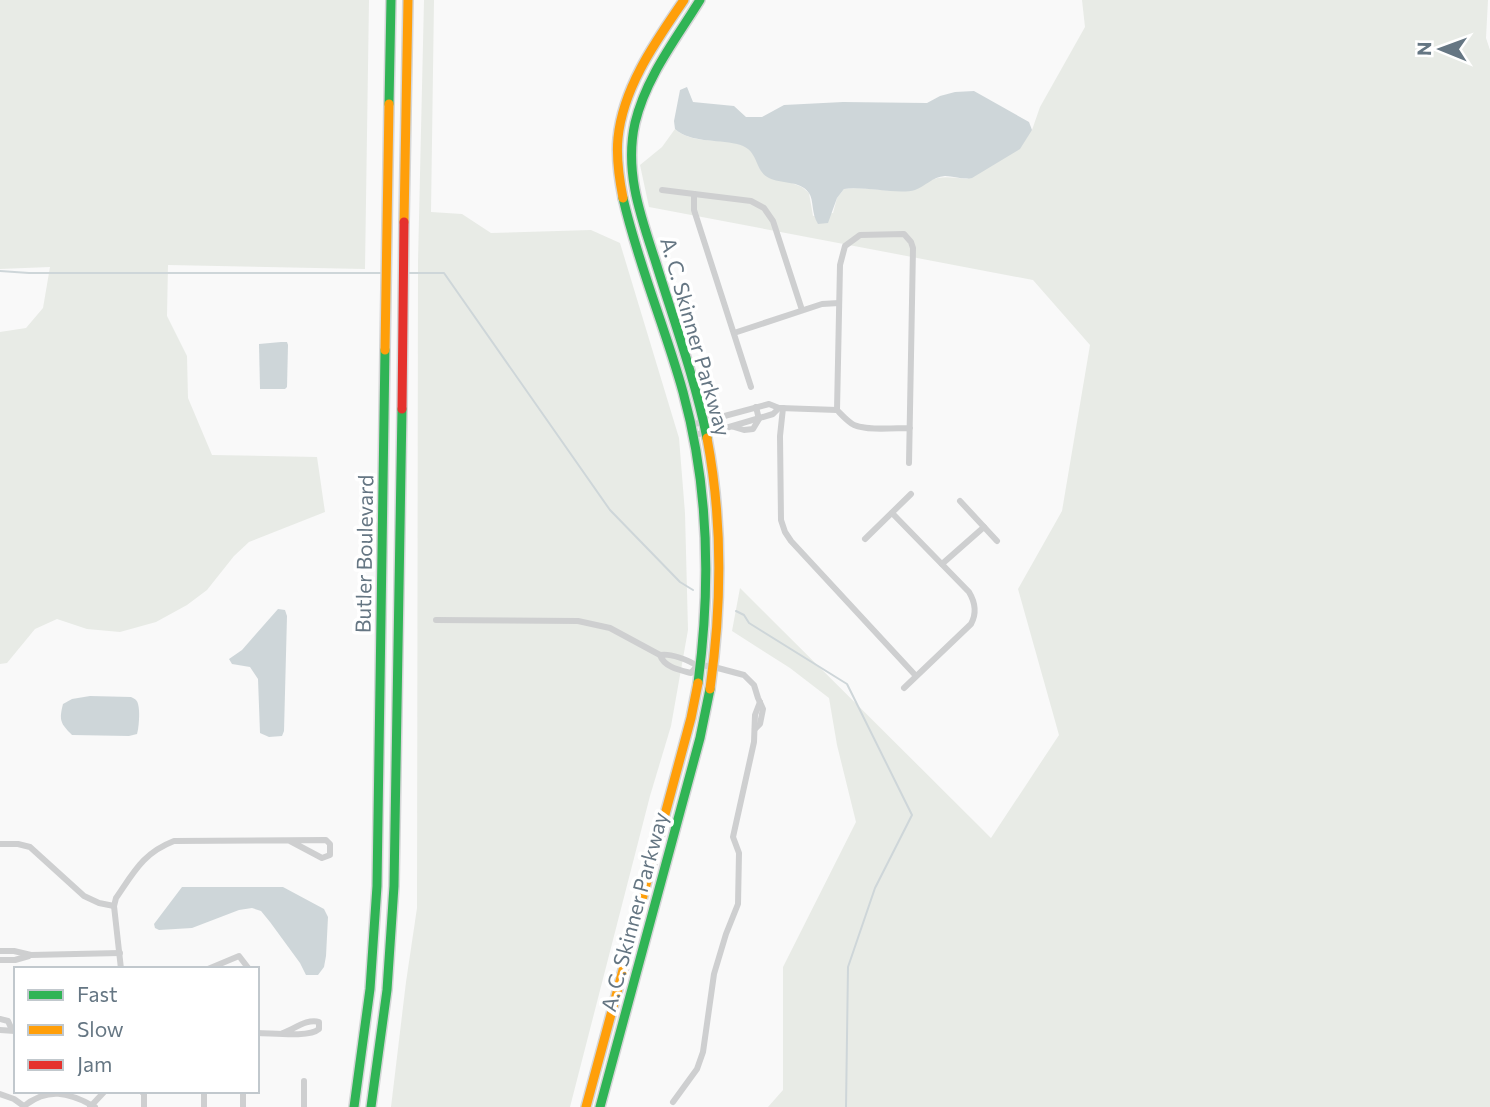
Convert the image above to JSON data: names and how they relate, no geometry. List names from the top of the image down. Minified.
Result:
{"streets":{"main road":["A. C. Skinner Parkway","Butler Boulevard"]},"legend":["Fast","Slow","Jam"],"north":"left"}
